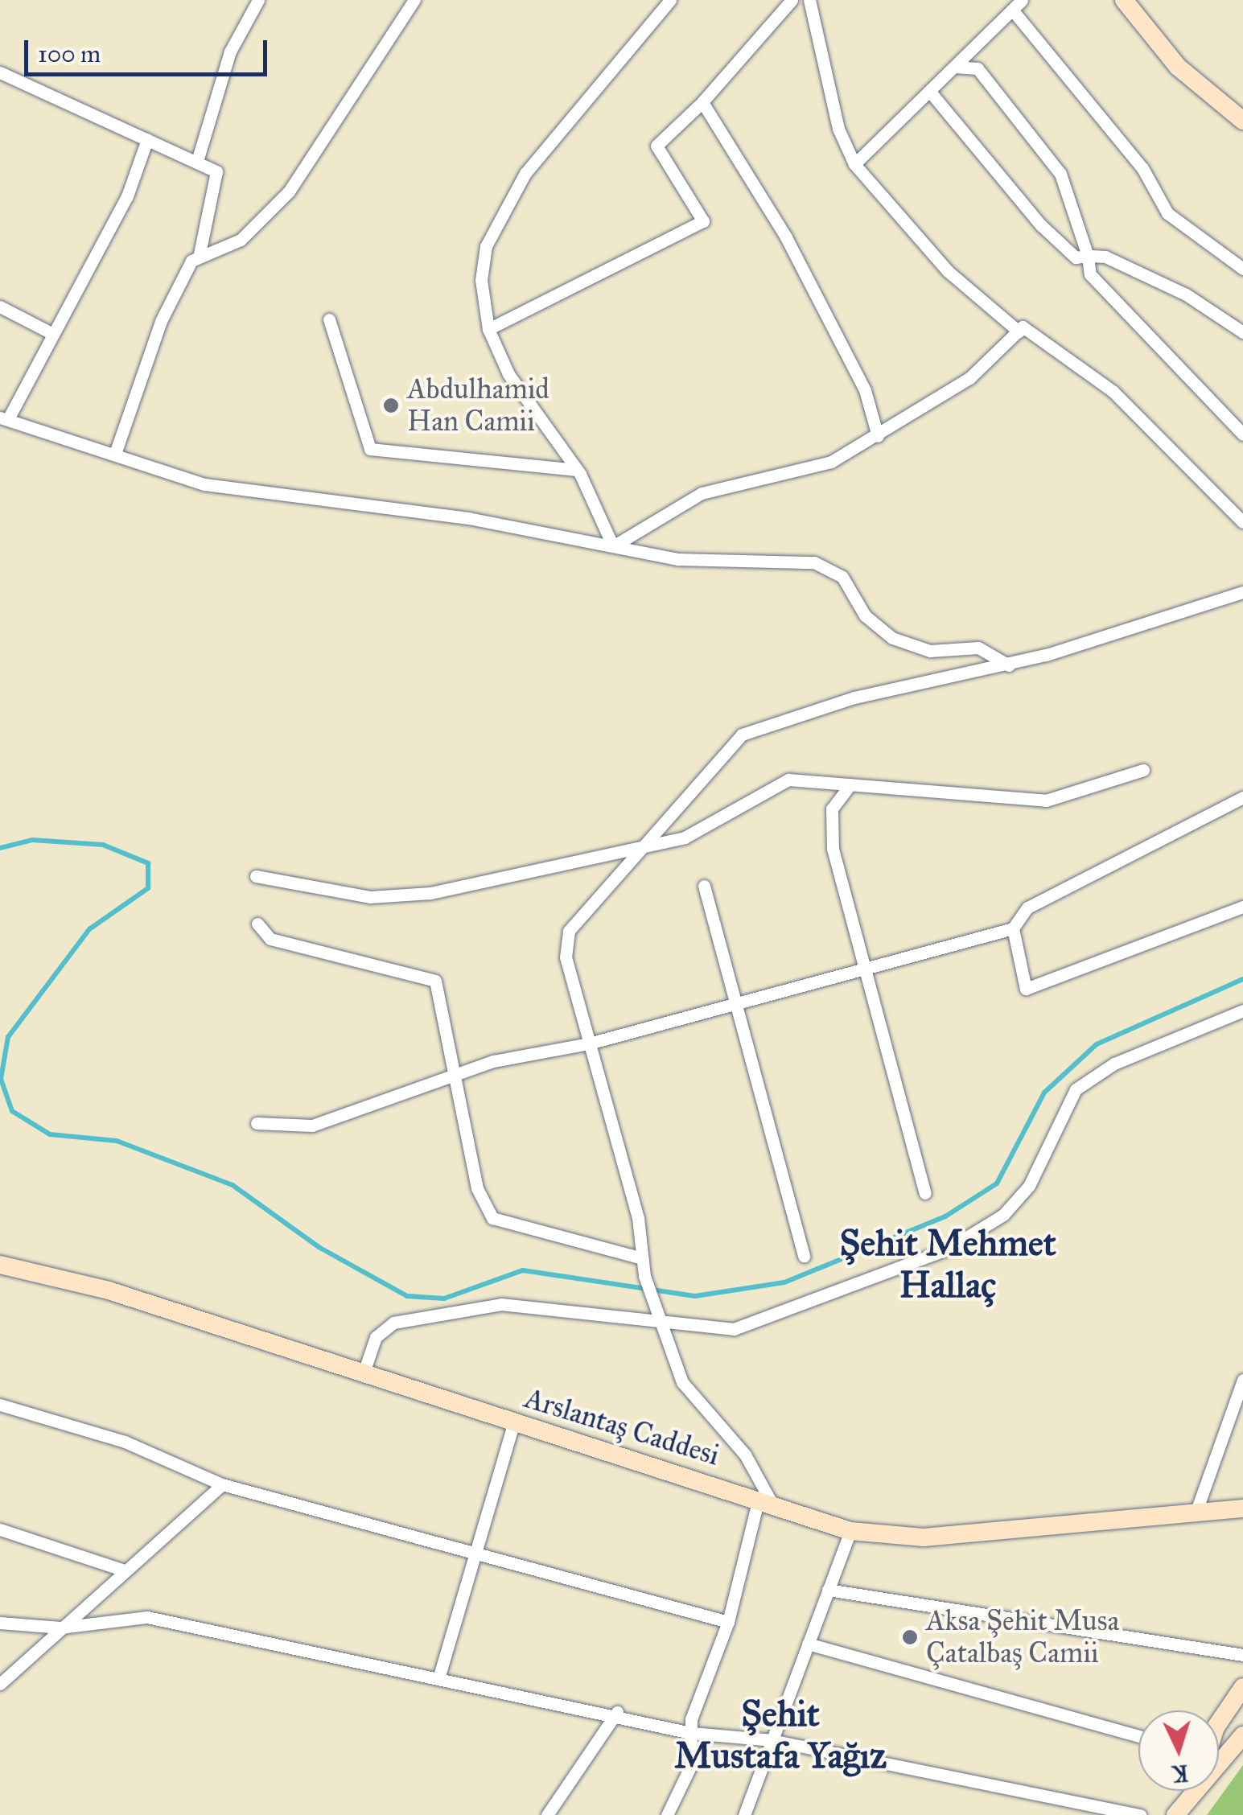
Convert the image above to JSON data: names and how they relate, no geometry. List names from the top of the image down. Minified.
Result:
{"streets":{"main road":["Arslantaş Caddesi"]},"districts":["Şehit Mehmet Hallaç","Şehit Mustafa Yağız"],"places":["Abdulhamid Han Camii","Aksa Şehit Musa Çatalbaş Camii"],"scale_bar":"100 m","north":"bottom"}
